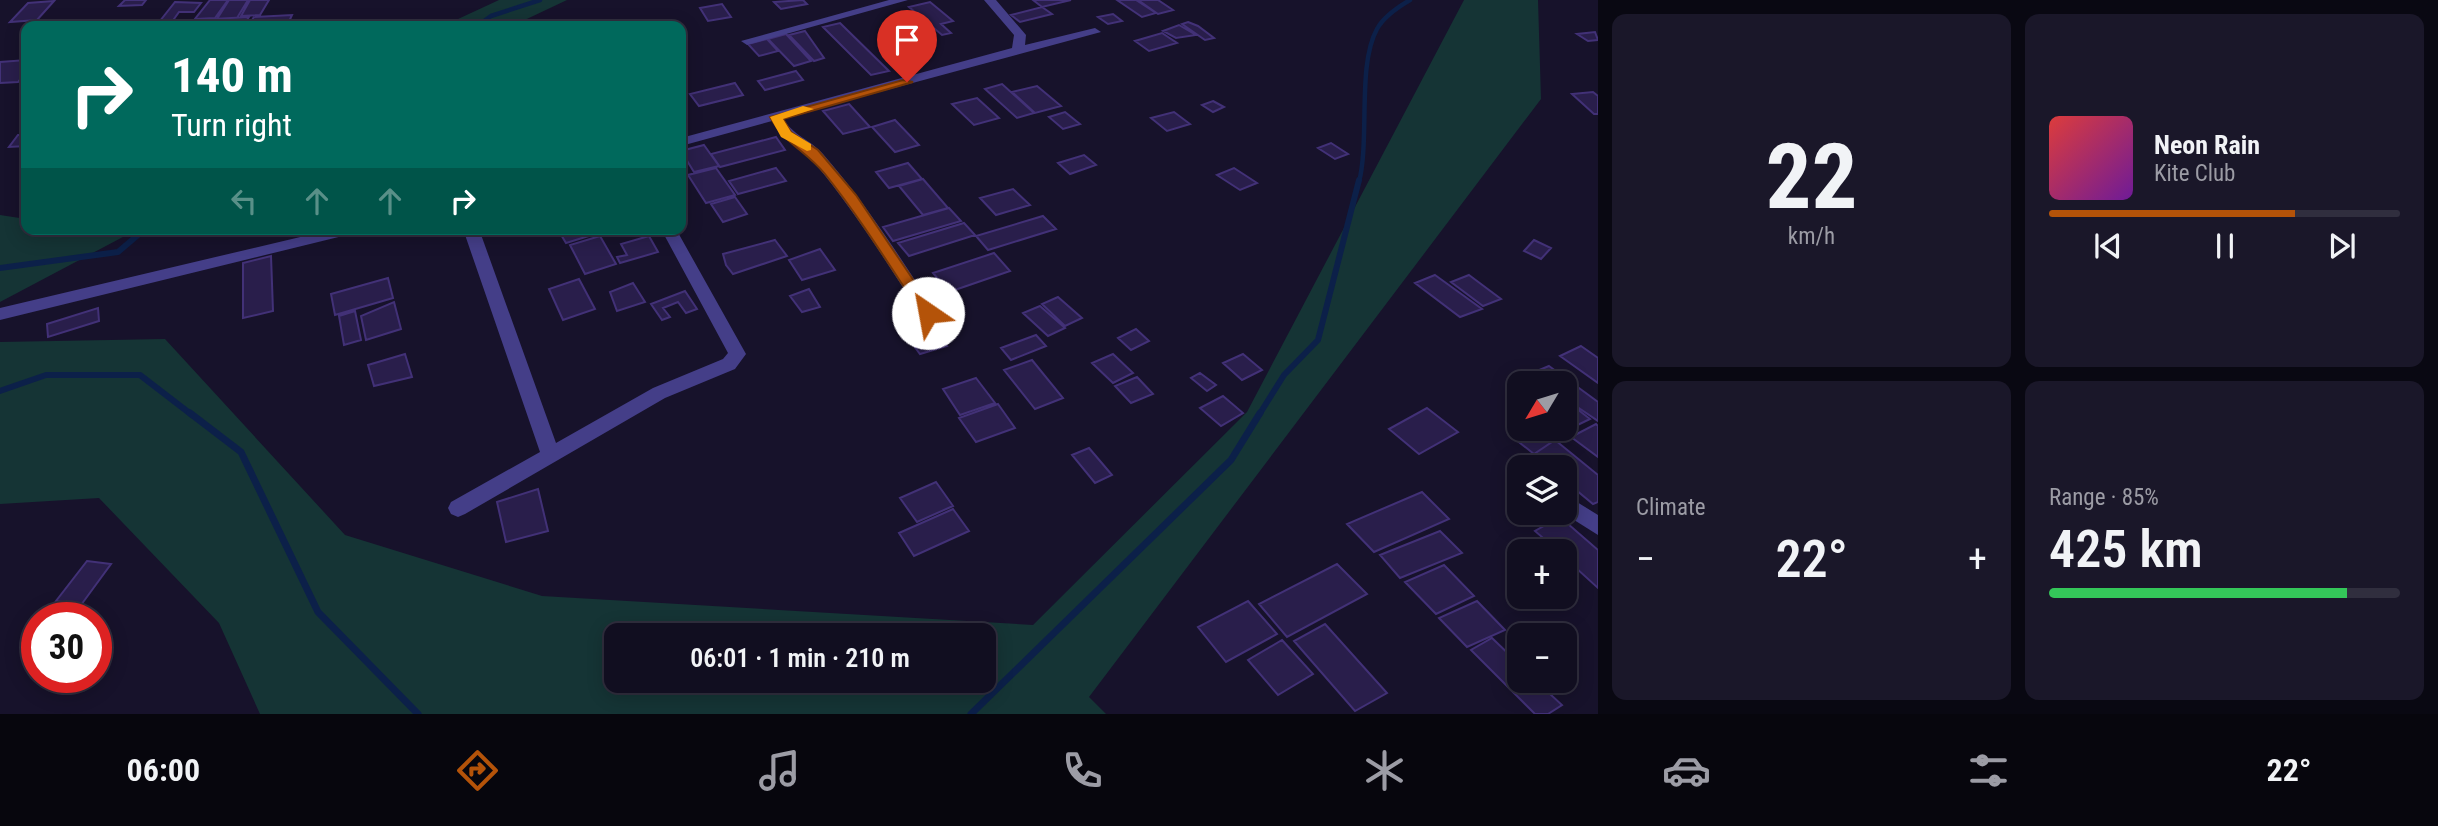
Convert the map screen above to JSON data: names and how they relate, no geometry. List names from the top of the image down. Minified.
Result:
{"north":"bottom left","page":{"tile":[["22","km/h"],"Climate",["Range · 85%","425 km"]],"turn":["140 m","Turn right"],"song":["Neon Rain","Kite Club"],"map_buttons":["+","−"],"heat":["−","22°","+"],"limit":"30","trip":"06:01 · 1 min · 210 m","tabs":["06:00","22°"]}}
